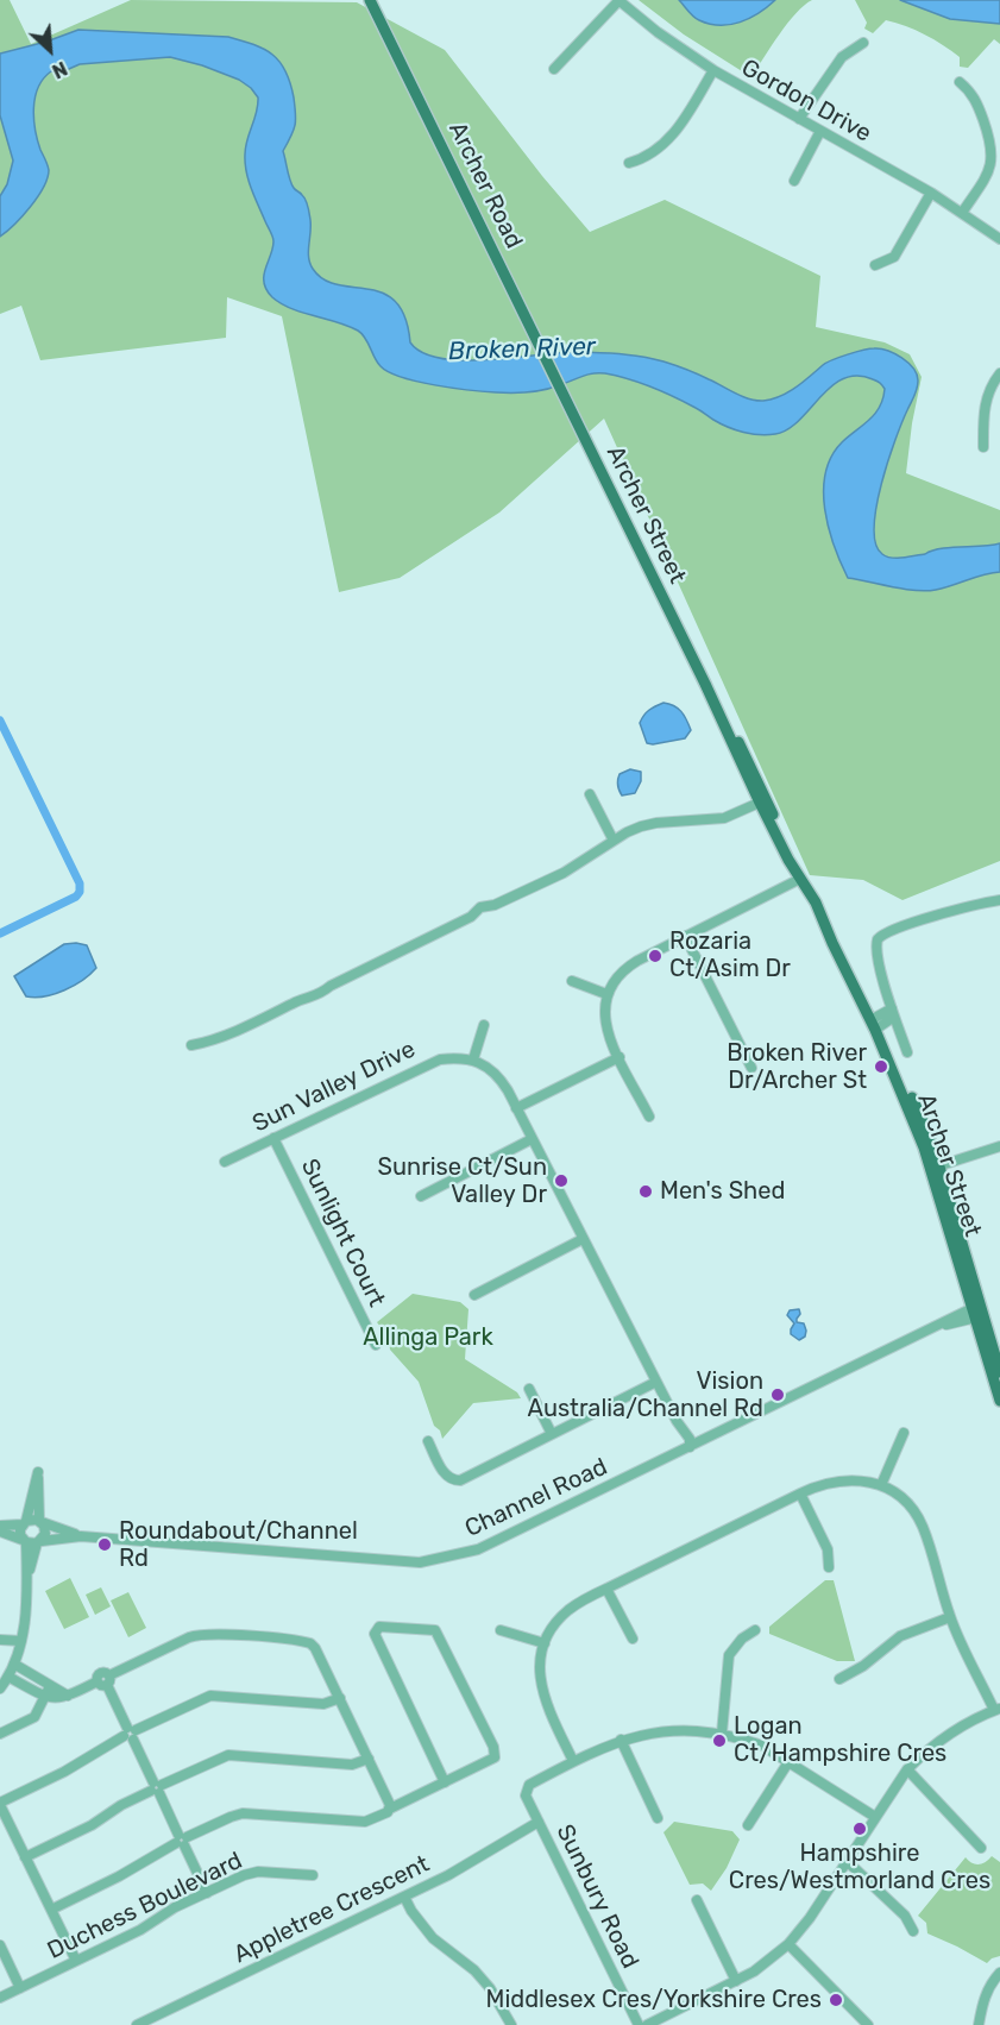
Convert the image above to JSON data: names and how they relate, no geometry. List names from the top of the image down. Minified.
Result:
{"streets":{"main road":["Archer Road","Archer Street"],"street":["Gordon Drive","Sun Valley Drive","Sunlight Court","Channel Road","Sunbury Road","Duchess Boulevard","Appletree Crescent"]},"crossings":[["Archer Road","Archer Street"],["Archer Street","Channel Road"],["Sun Valley Drive","Sunlight Court"],["Sunbury Road","Appletree Crescent"]],"water":["Broken River"],"parks":["Allinga Park"],"places":["Rozaria Ct/Asim Dr","Broken River Dr/Archer St","Sunrise Ct/Sun Valley Dr","Men's Shed","Vision Australia/Channel Rd","Roundabout/Channel Rd","Logan Ct/Hampshire Cres","Hampshire Cres/Westmorland Cres","Middlesex Cres/Yorkshire Cres"],"north":"bottom right"}
